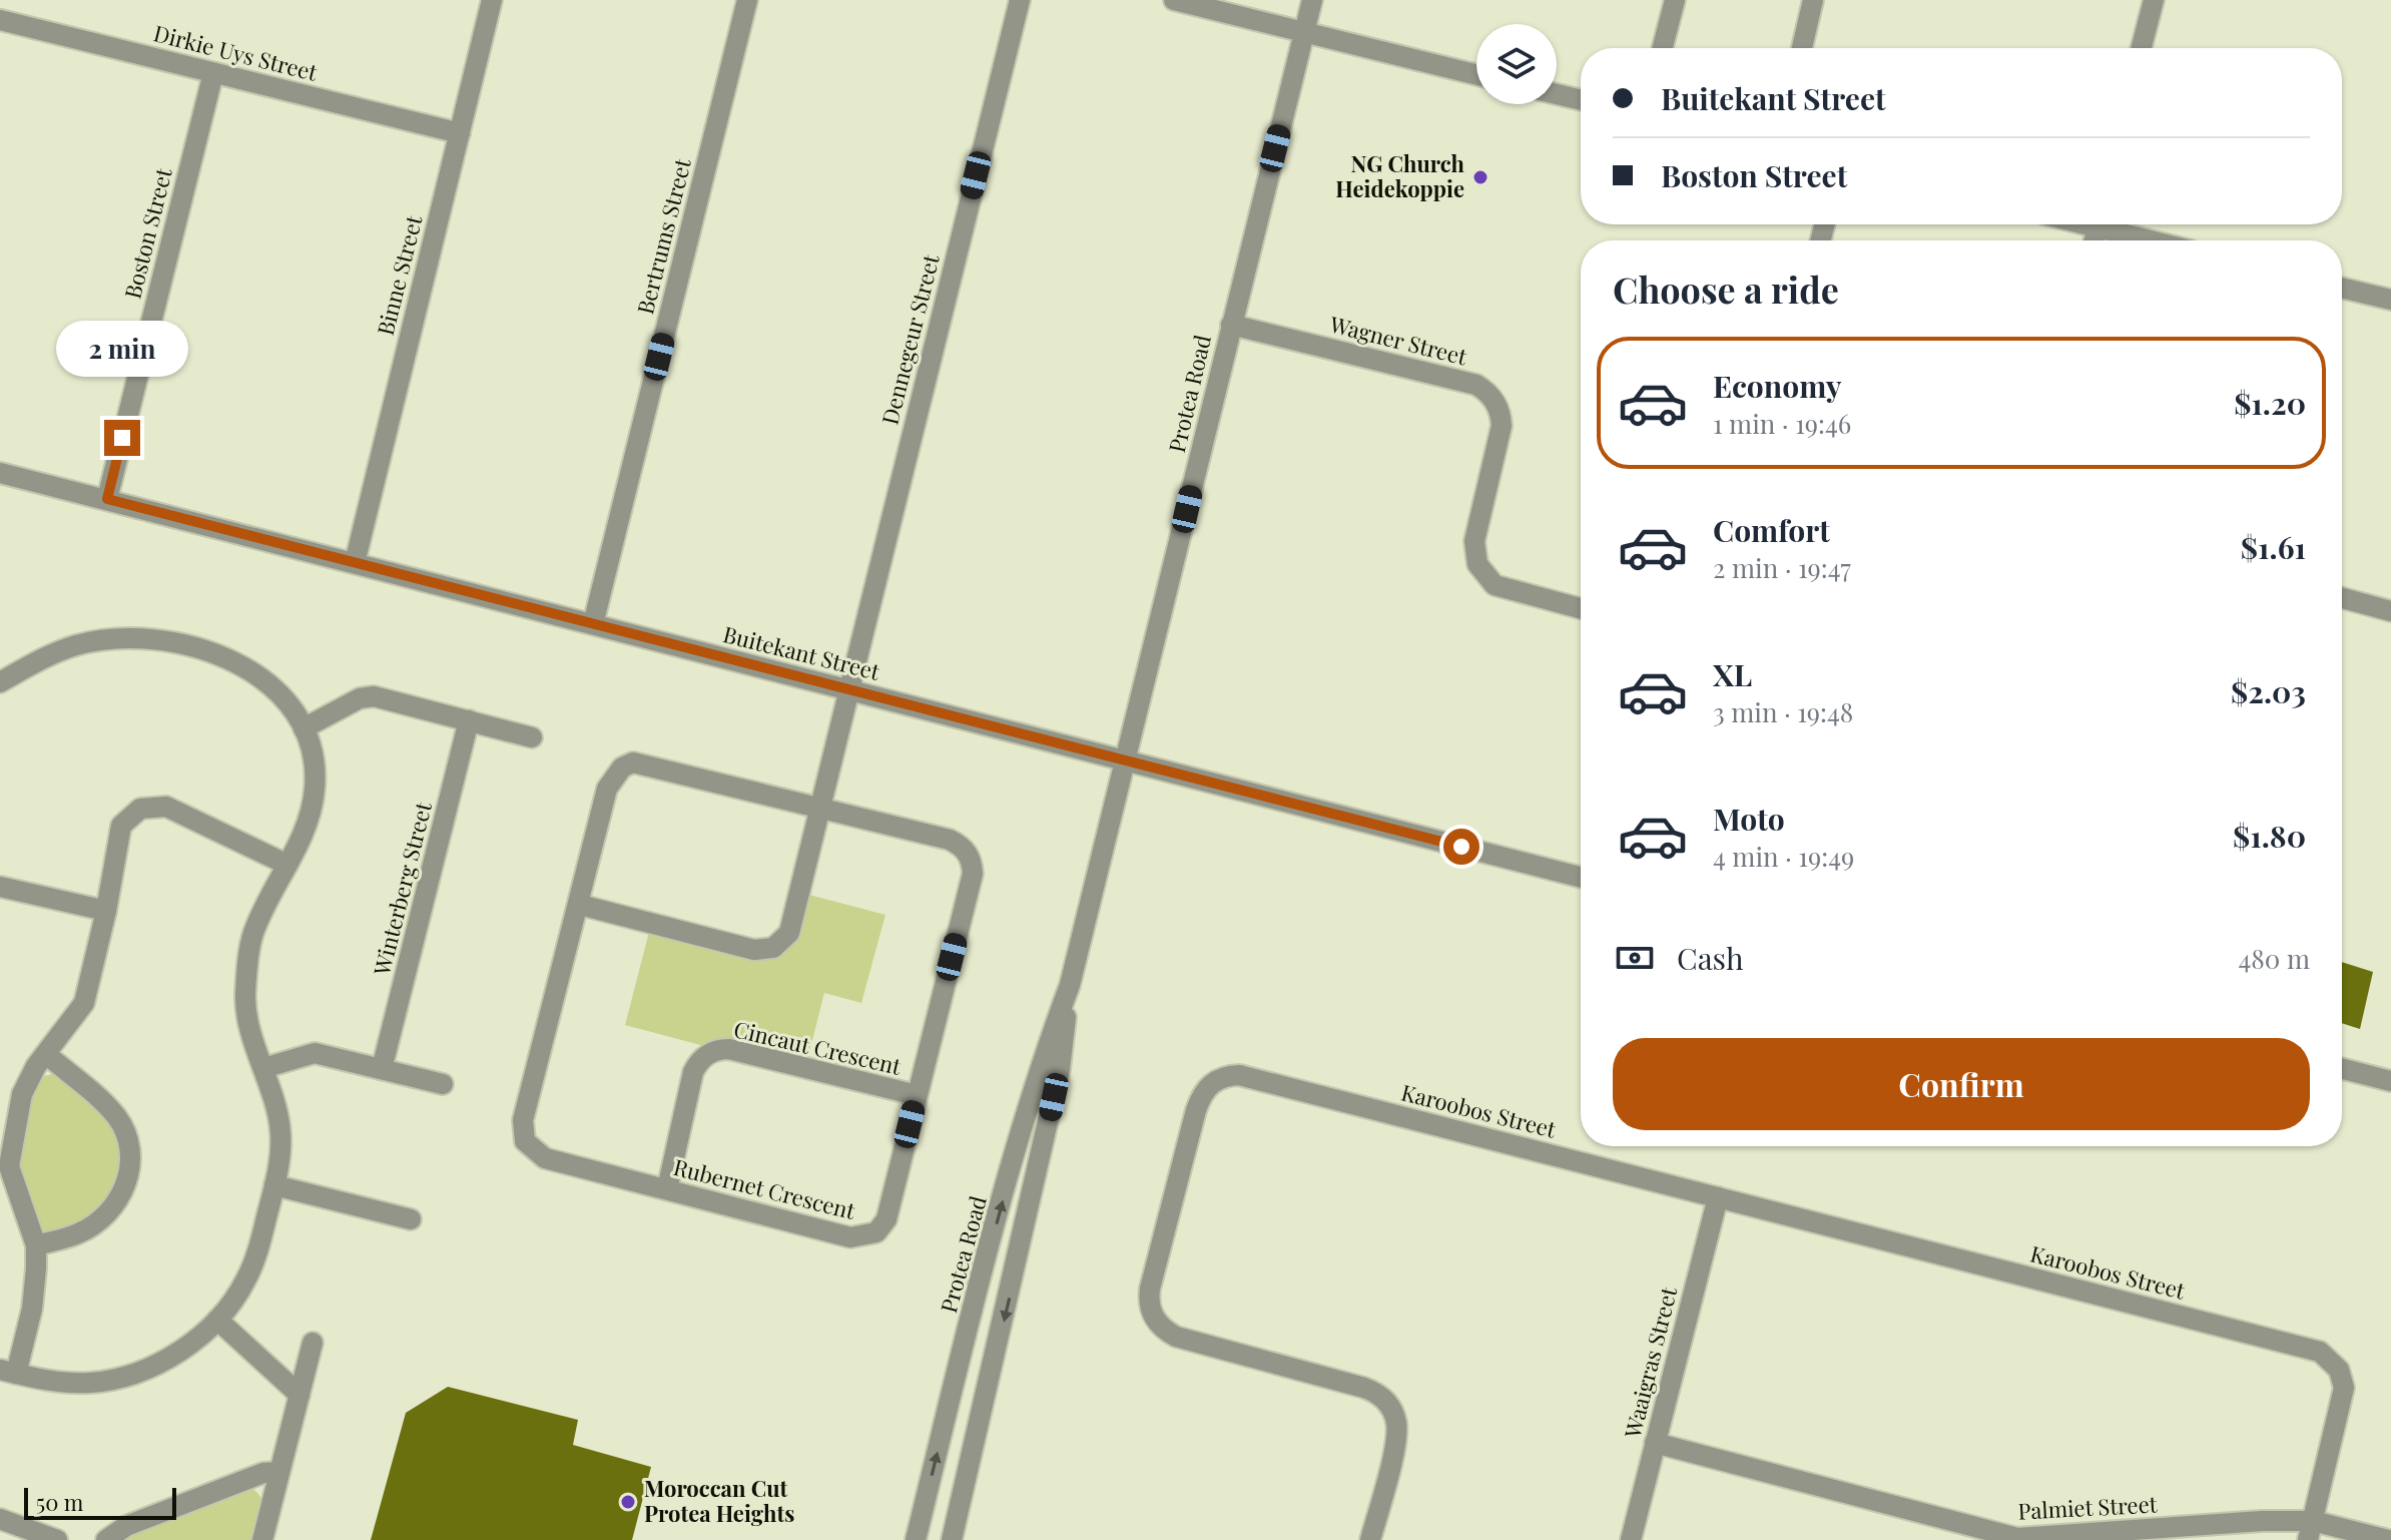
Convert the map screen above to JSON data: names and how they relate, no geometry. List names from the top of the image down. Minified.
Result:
{"streets":{"street":["Dirkie Uys Street","Boston Street","Bertrums Street","Binne Street","Dennegeur Street","Wagner Street","Protea Road","Buitekant Street","Winterberg Street","Cincaut Crescent","Karoobos Street","Rubernet Crescent","Waaigras Street","Palmiet Street"]},"crossings":[["Dirkie Uys Street","Boston Street"],["Dirkie Uys Street","Binne Street"],["Boston Street","Buitekant Street"],["Bertrums Street","Buitekant Street"],["Binne Street","Buitekant Street"],["Dennegeur Street","Buitekant Street"],["Dennegeur Street","Rubernet Crescent"],["Wagner Street","Protea Road"],["Protea Road","Buitekant Street"],["Cincaut Crescent","Rubernet Crescent"],["Karoobos Street","Waaigras Street"],["Karoobos Street","Palmiet Street"],["Waaigras Street","Palmiet Street"]],"places":["NG Church Heidekoppie","Moroccan Cut Protea Heights"],"scale_bar":"50 m","page":{"banner":["Buitekant Street","Boston Street"],"heading":"Choose a ride","bubble":"2 min","list":[{"name":"Economy","note":"1 min · 19:46","value":"$1.20"},{"name":"Comfort","note":"2 min · 19:47","value":"$1.61"},{"name":"XL","note":"3 min · 19:48","value":"$2.03"},{"name":"Moto","note":"4 min · 19:49","value":"$1.80"}],"pay":["Cash","480 m"],"buttons":"Confirm","scale":"50 m"}}
